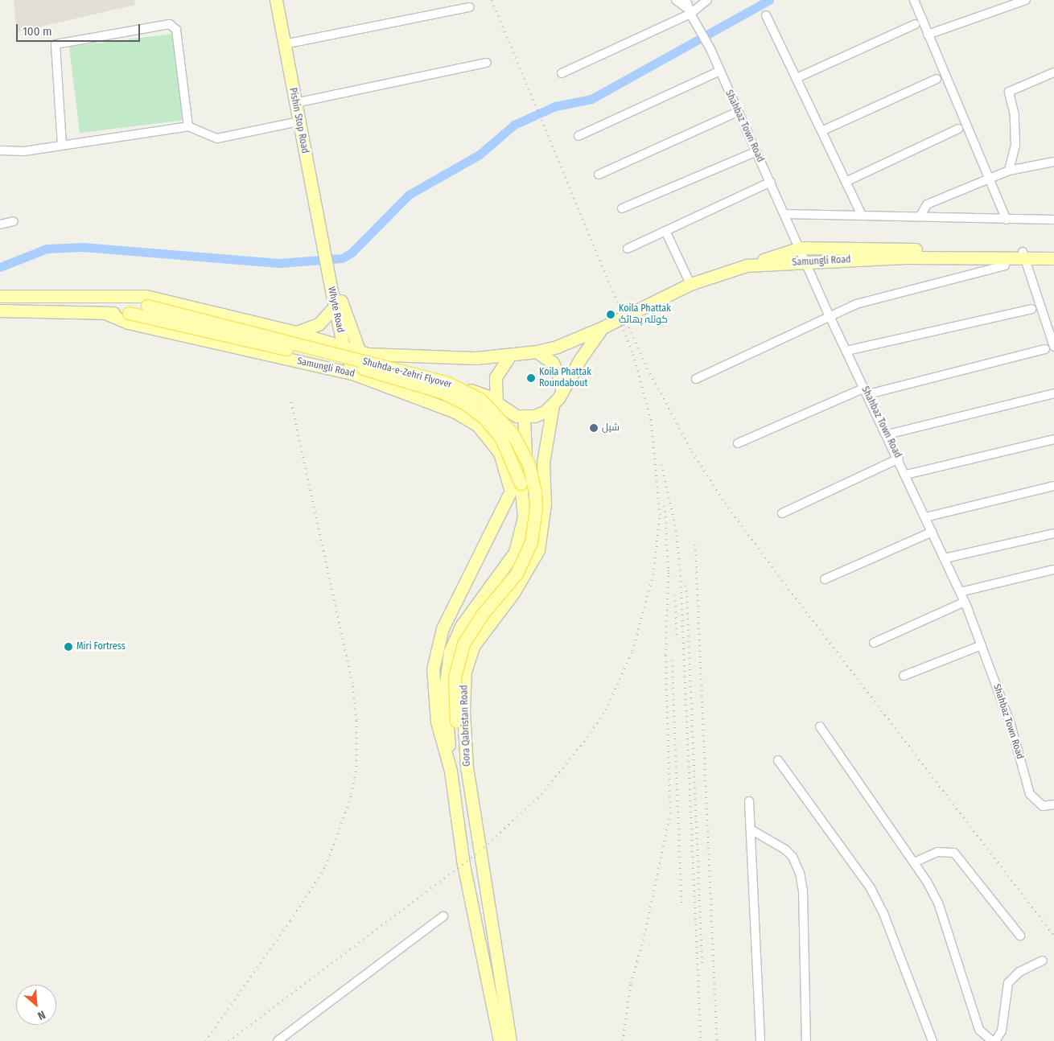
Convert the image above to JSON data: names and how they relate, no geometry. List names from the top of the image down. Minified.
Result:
{"streets":{"main road":["Pishin Stop Road","Samungli Road","Whyte Road","Shuhda-e-Zehri Flyover","Gora Qabristan Road"],"street":["Shahbaz Town Road"]},"crossings":[["Pishin Stop Road","Whyte Road"],["Shahbaz Town Road","Samungli Road"],["Samungli Road","Whyte Road"],["Samungli Road","Shuhda-e-Zehri Flyover"],["Samungli Road","Gora Qabristan Road"],["Shuhda-e-Zehri Flyover","Gora Qabristan Road"]],"places":["Koila Phattak کوئلہ پھاٹک","Koila Phattak Roundabout","شیل","Miri Fortress"],"scale_bar":"100 m","north":"bottom right"}
